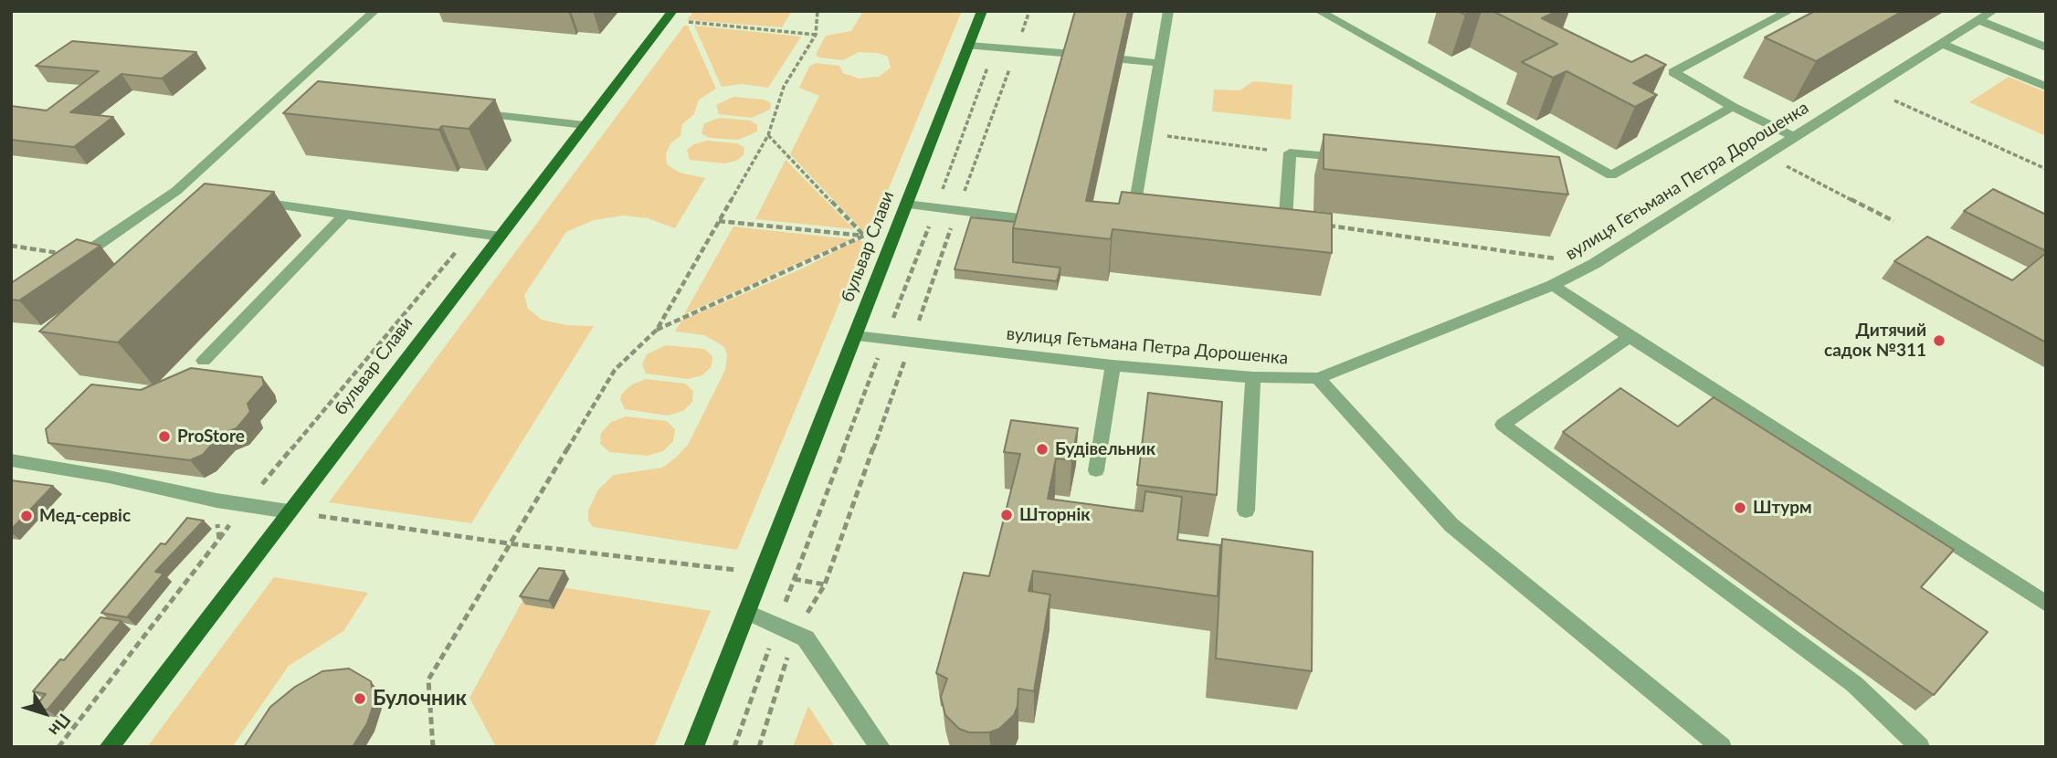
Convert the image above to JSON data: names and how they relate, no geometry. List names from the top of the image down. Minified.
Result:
{"streets":{"main road":["бульвар Слави"],"street":["вулиця Гетьмана Петра Дорошенка"]},"crossings":[["вулиця Гетьмана Петра Дорошенка","бульвар Слави"]],"places":["Дитячий садок №311","ProStore","Будівельник","Штурм","Шторнік","Мед-сервіс","Булочник"],"north":"bottom right"}
